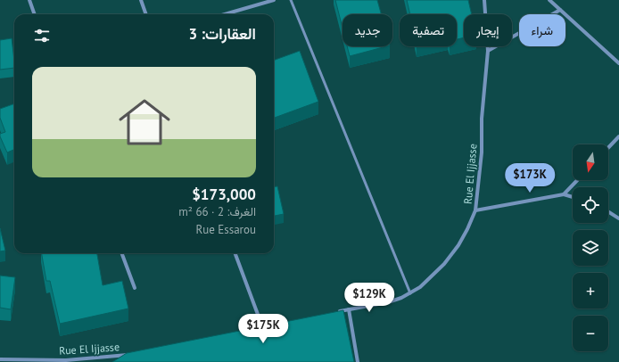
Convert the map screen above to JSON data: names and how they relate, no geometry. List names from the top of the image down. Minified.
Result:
{"streets":{"street":["Rue El Ijjasse"]},"north":"bottom","page":{"chip":["شراء","إيجار","تصفية","جديد"],"heading":"العقارات: 3","list":[{"name":"$173,000","note":"الغرف: 2 · 66 m² · Rue Essarou"}],"map_buttons":["+","−"],"price":["$173K","$129K","$175K"]}}
